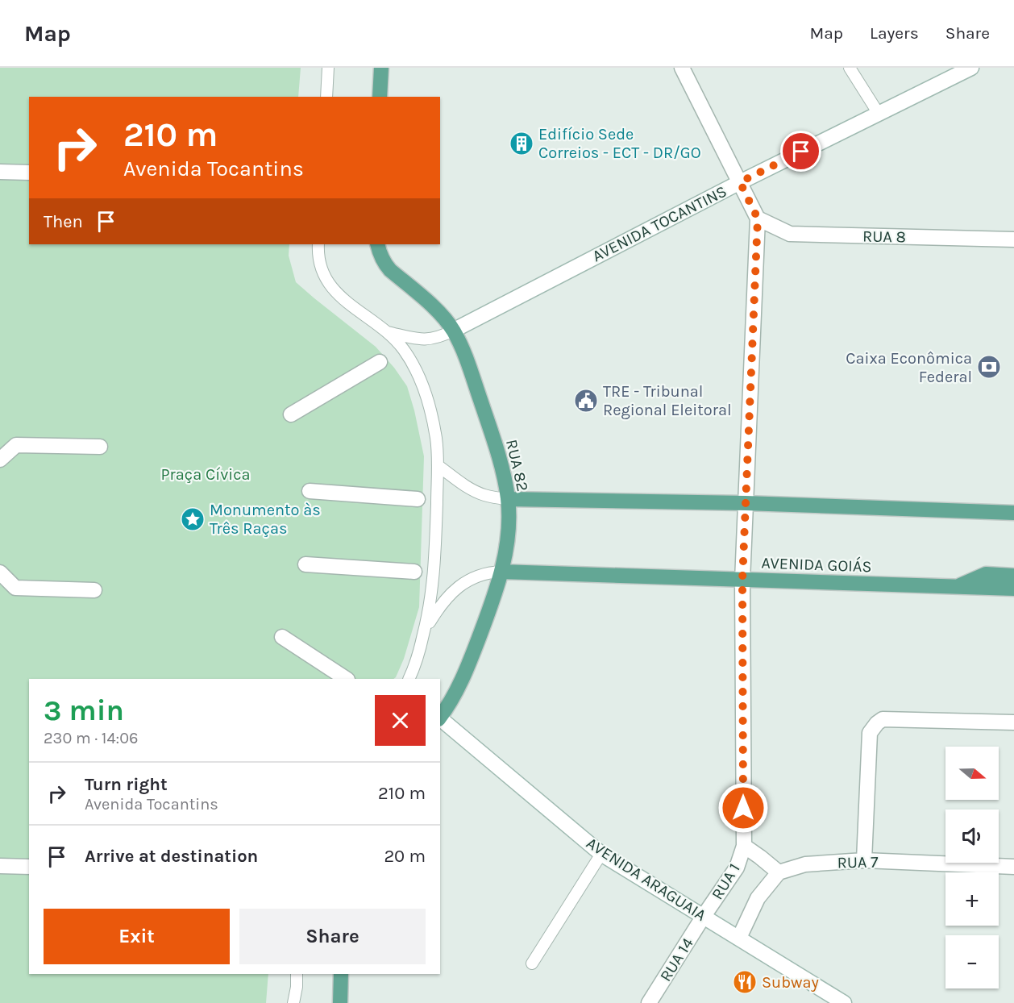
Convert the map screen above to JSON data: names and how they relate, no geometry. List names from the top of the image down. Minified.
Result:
{"streets":{"main road":["RUA 82","AVENIDA GOIÁS"],"street":["AVENIDA TOCANTINS","RUA 8","RUA 7","AVENIDA ARAGUAIA","RUA 1","RUA 14"]},"crossings":[["AVENIDA TOCANTINS","RUA 82"],["AVENIDA TOCANTINS","RUA 1"],["RUA 8","RUA 1"],["RUA 82","AVENIDA GOIÁS"],["AVENIDA GOIÁS","RUA 1"],["AVENIDA ARAGUAIA","RUA 1"],["AVENIDA ARAGUAIA","RUA 14"],["RUA 1","RUA 14"]],"parks":["Praça Cívica"],"places":{"building":["Edifício Sede Correios - ECT - DR/GO"],"bank":["Caixa Econômica Federal"],"public building":["TRE - Tribunal Regional Eleitoral"],"place":["Monumento às Três Raças"],"restaurant":["Subway"]},"north":"right","page":{"header":"Map","nav":["Map","Layers","Share"],"turn":["210 m","Avenida Tocantins"],"then":"Then","heading":["3 min","230 m · 14:06"],"map_buttons":["+","−"],"list":[{"name":"Turn right","note":"Avenida Tocantins","value":"210 m"},{"name":"Arrive at destination","value":"20 m"}],"buttons":["Exit","Share"]}}
